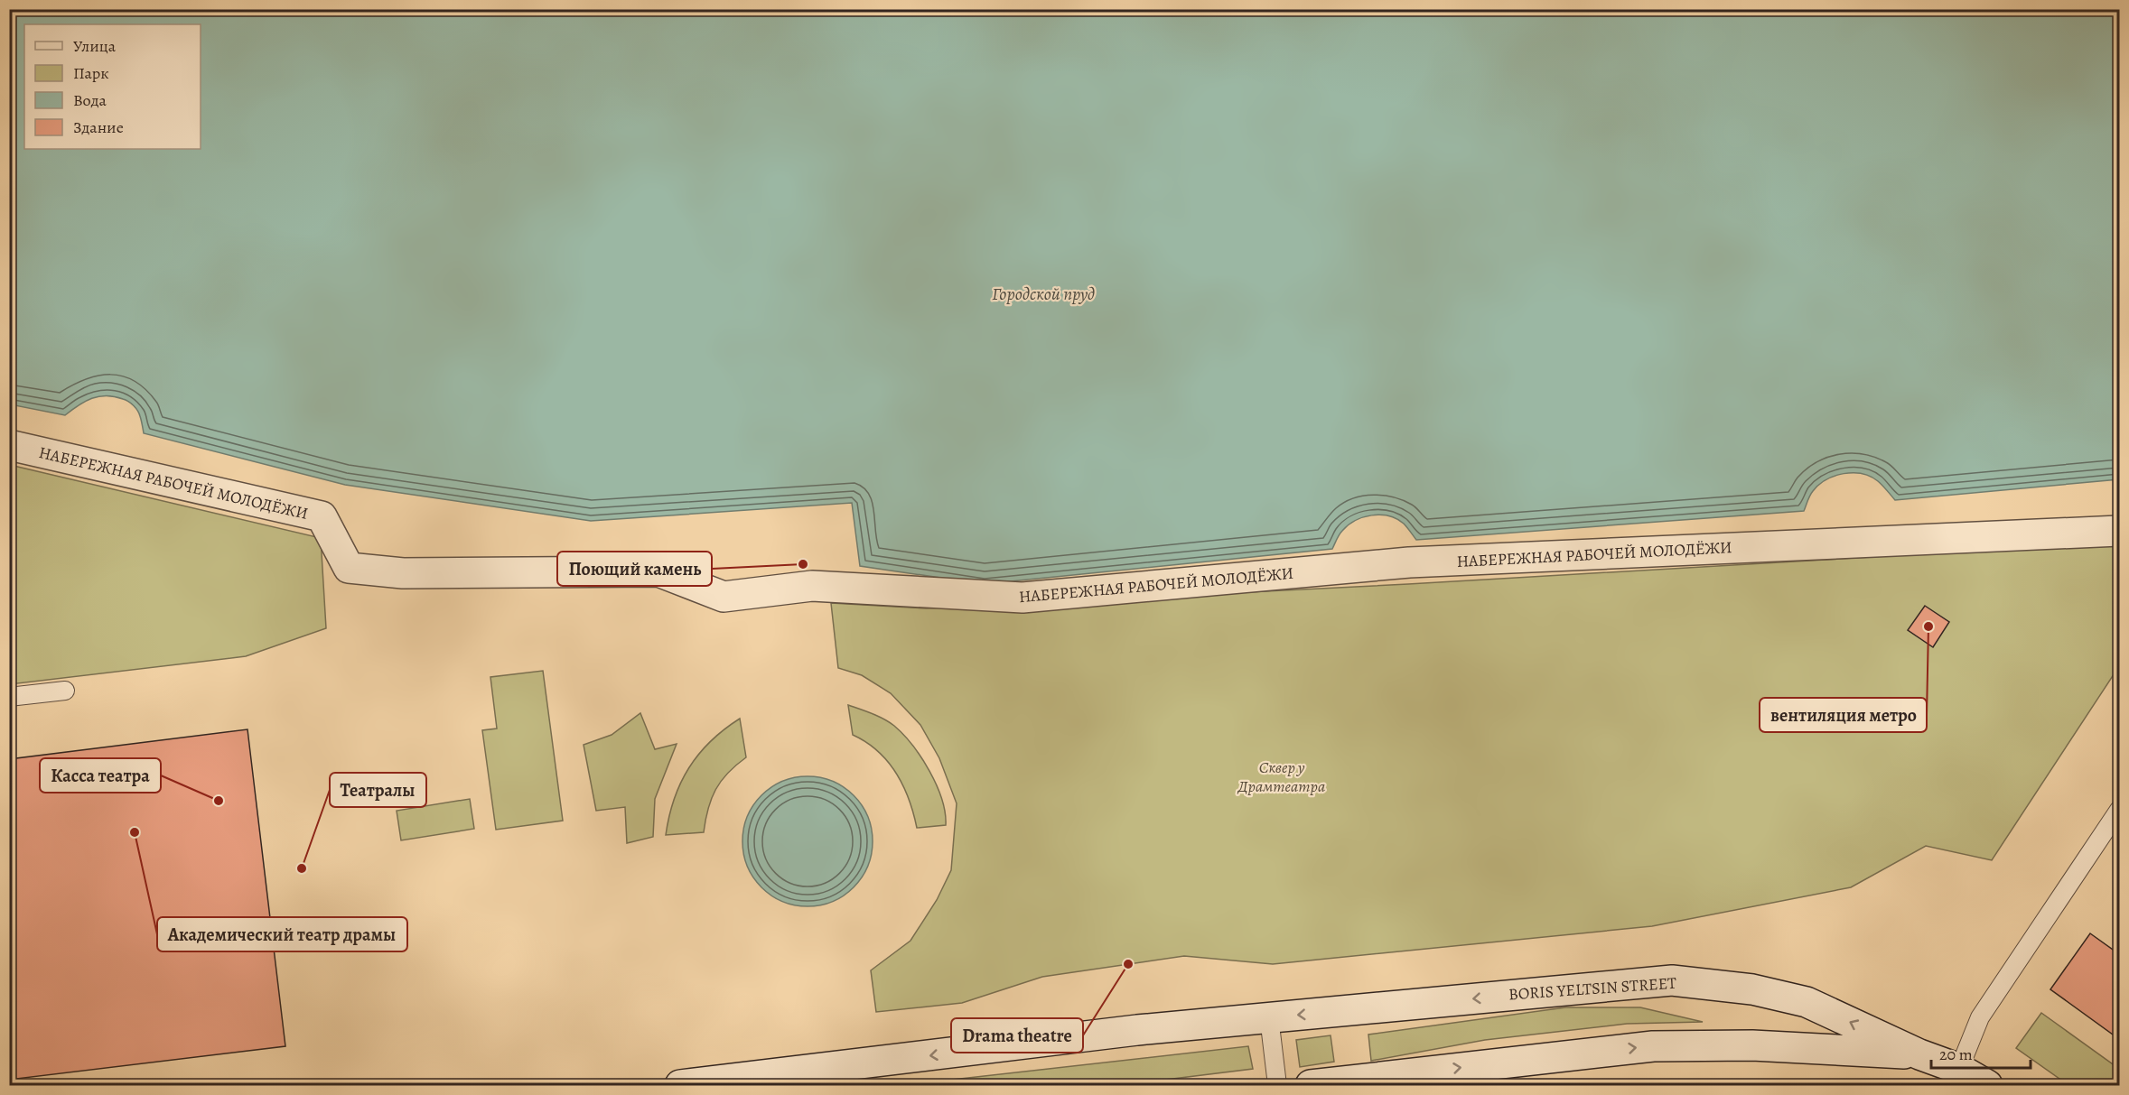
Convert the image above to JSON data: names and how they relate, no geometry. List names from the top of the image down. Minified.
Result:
{"streets":{"street":["НАБЕРЕЖНАЯ РАБОЧЕЙ МОЛОДЁЖИ","BORIS YELTSIN STREET"]},"water":["Городской пруд"],"parks":["Сквер у Драмтеатра"],"places":["Поющий камень","вентиляция метро","Касса театра","Академический театр драмы","Театралы","Drama theatre"],"legend":["Улица","Парк","Вода","Здание"],"scale_bar":"20 m"}
